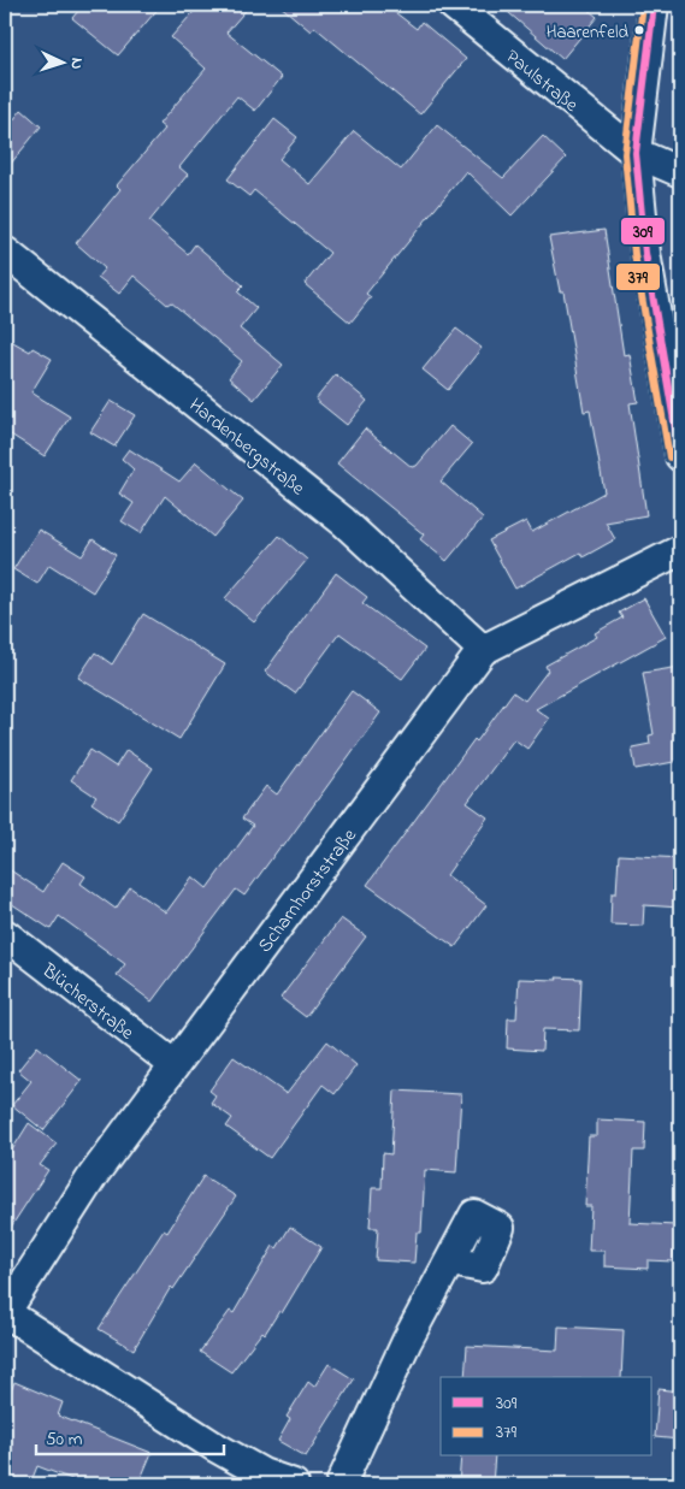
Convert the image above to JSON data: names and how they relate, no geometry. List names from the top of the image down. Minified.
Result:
{"streets":{"street":["Paulstraße","Hardenbergstraße","Scharnhorststraße","Blücherstraße"]},"crossings":[["Hardenbergstraße","Scharnhorststraße"],["Scharnhorststraße","Blücherstraße"]],"places":["Haarenfeld"],"lines":["transit line 309","transit line 379"],"legend":["309","379"],"scale_bar":"50 m","north":"right"}
